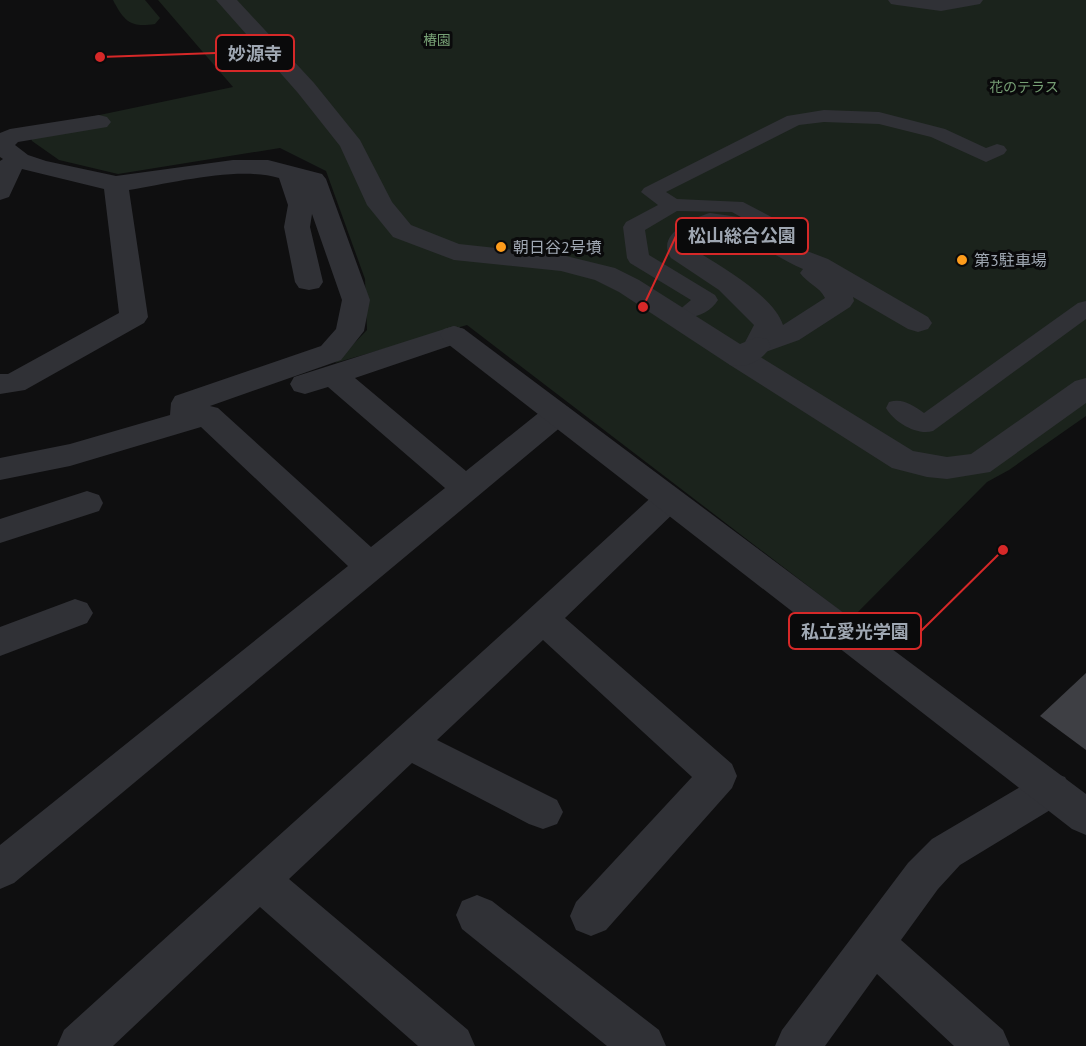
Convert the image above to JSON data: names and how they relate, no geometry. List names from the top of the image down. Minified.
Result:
{"parks":["椿園","花のテラス"],"places":["妙源寺","朝日谷2号墳","第3駐車場","松山総合公園","私立愛光学園"]}
